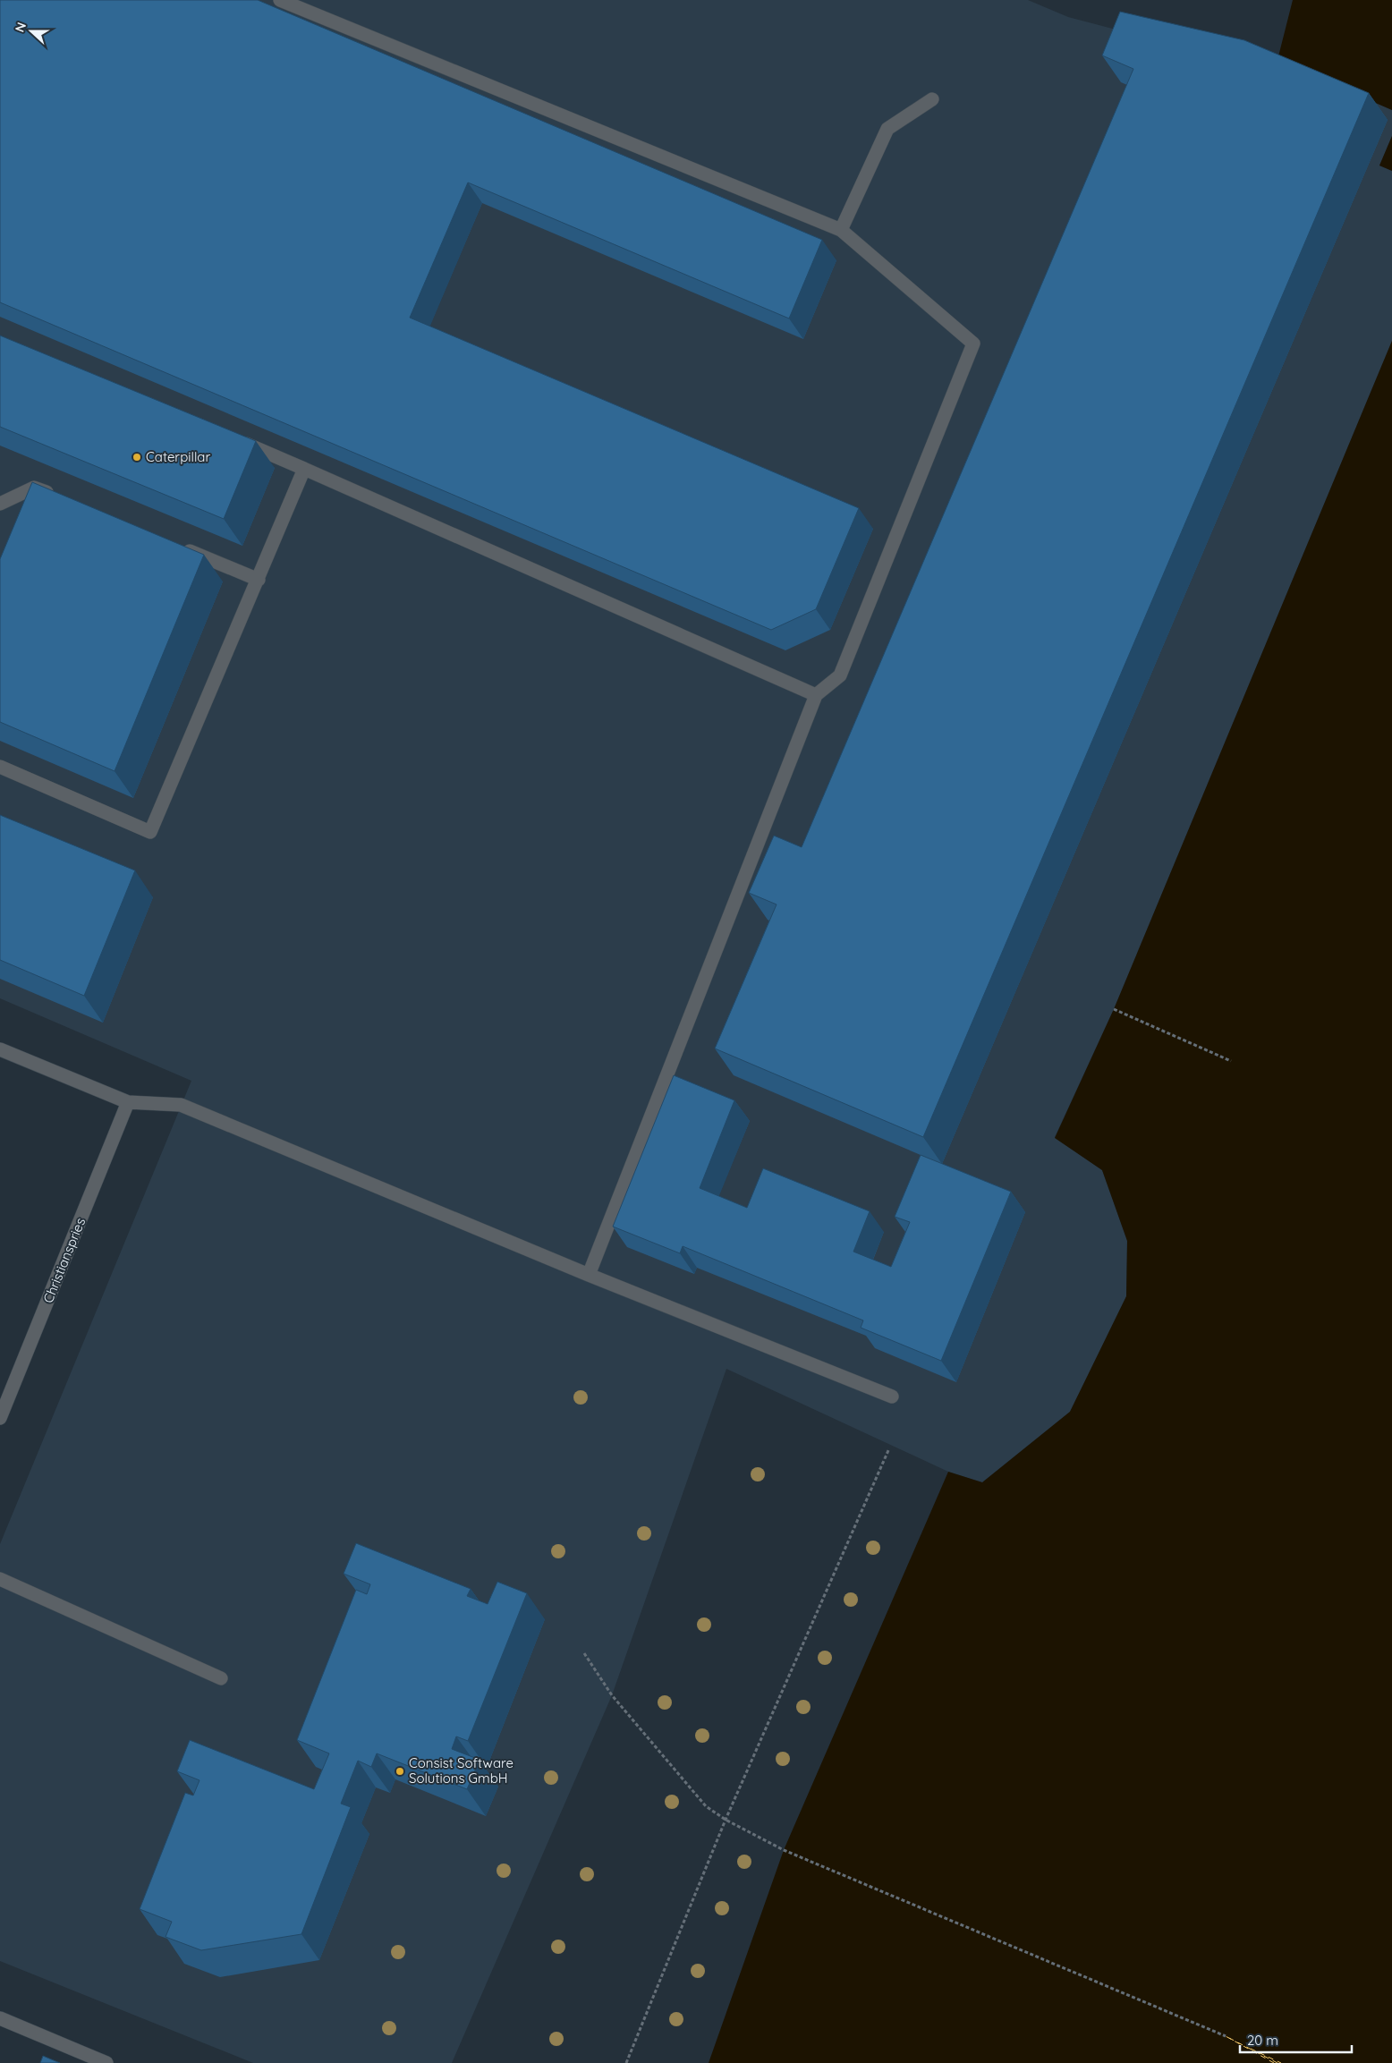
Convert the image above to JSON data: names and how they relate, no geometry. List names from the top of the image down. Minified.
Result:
{"streets":{"street":["Christianspries"]},"places":["Caterpillar","Consist Software Solutions GmbH"],"scale_bar":"20 m","north":"left"}
